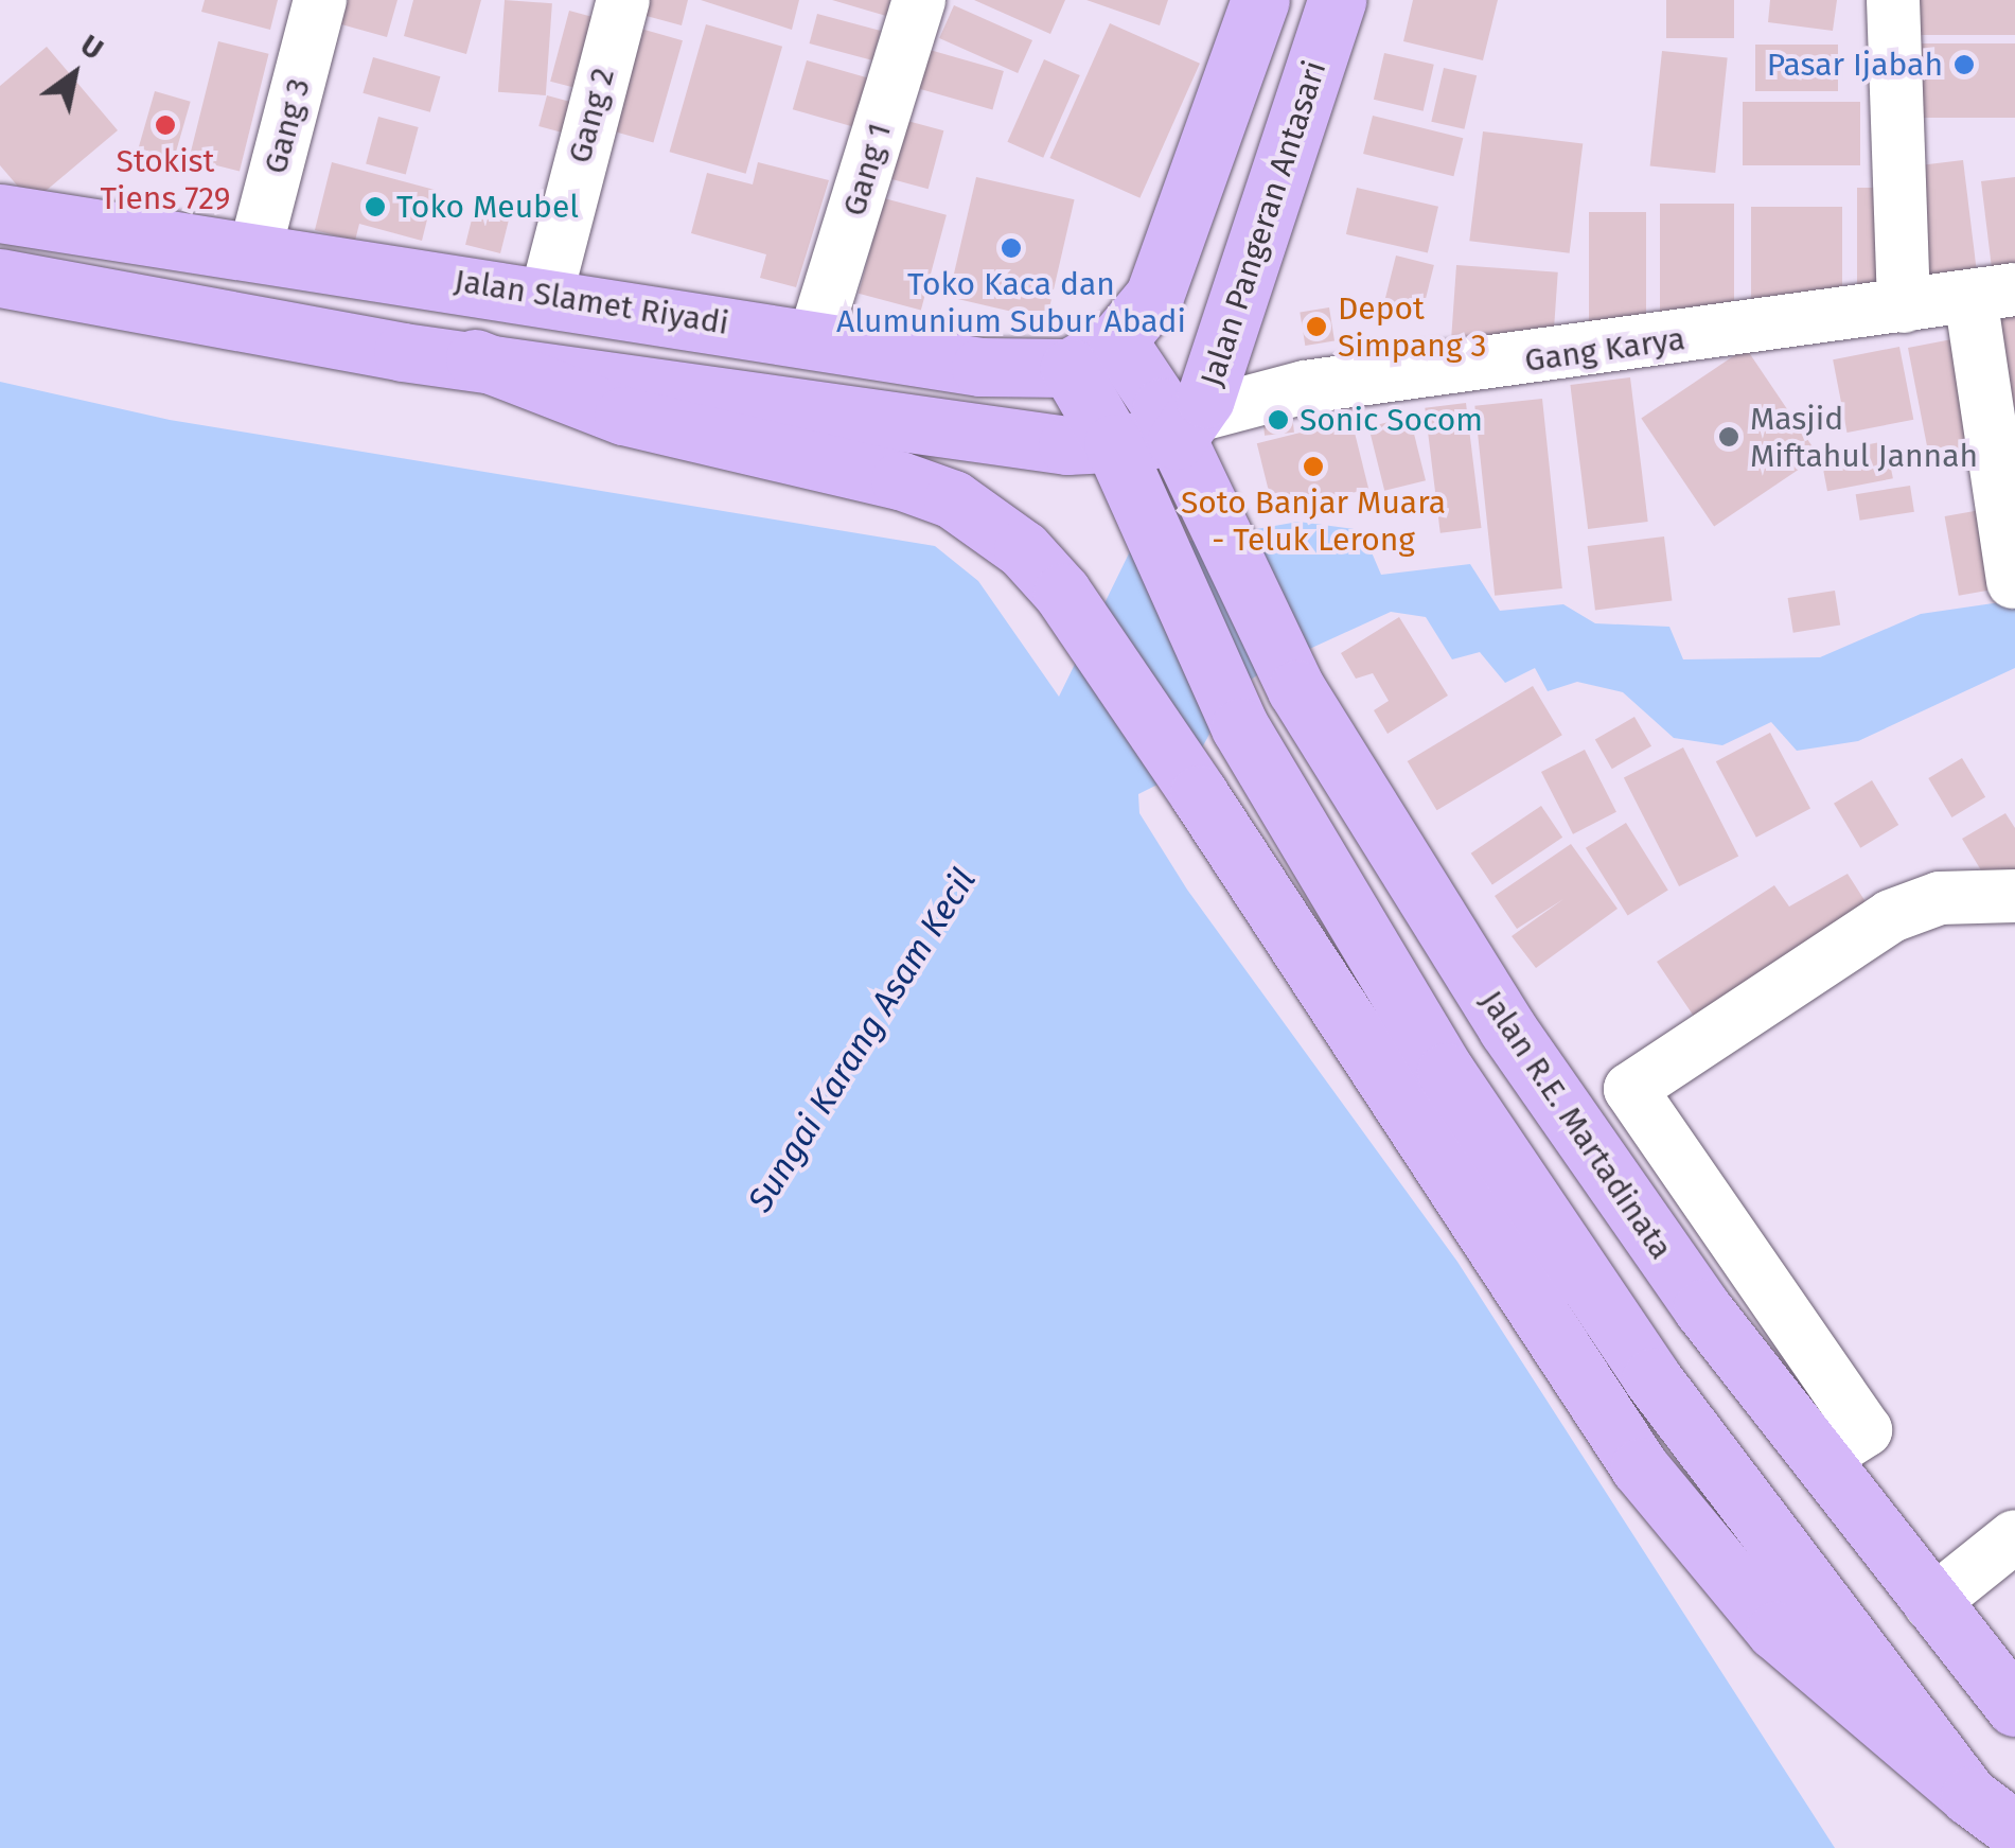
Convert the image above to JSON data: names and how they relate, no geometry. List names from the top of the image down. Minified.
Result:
{"streets":{"highway":["Jalan Pangeran Antasari","Jalan Slamet Riyadi","Jalan R.E. Martadinata"],"street":["Gang 2","Gang 3","Gang 1","Gang Karya"]},"crossings":[["Gang 2","Jalan Slamet Riyadi"],["Gang 3","Jalan Slamet Riyadi"],["Gang 1","Jalan Slamet Riyadi"],["Jalan Pangeran Antasari","Gang Karya"],["Jalan Pangeran Antasari","Jalan R.E. Martadinata"],["Jalan Slamet Riyadi","Jalan R.E. Martadinata"],["Gang Karya","Jalan R.E. Martadinata"]],"water":["Sungai Karang Asam Kecil"],"places":["Pasar Ijabah","Stokist Tiens 729","Toko Meubel","Toko Kaca dan Alumunium Subur Abadi","Depot Simpang 3","Sonic Socom","Masjid Miftahul Jannah","Soto Banjar Muara - Teluk Lerong"],"north":"top right"}
